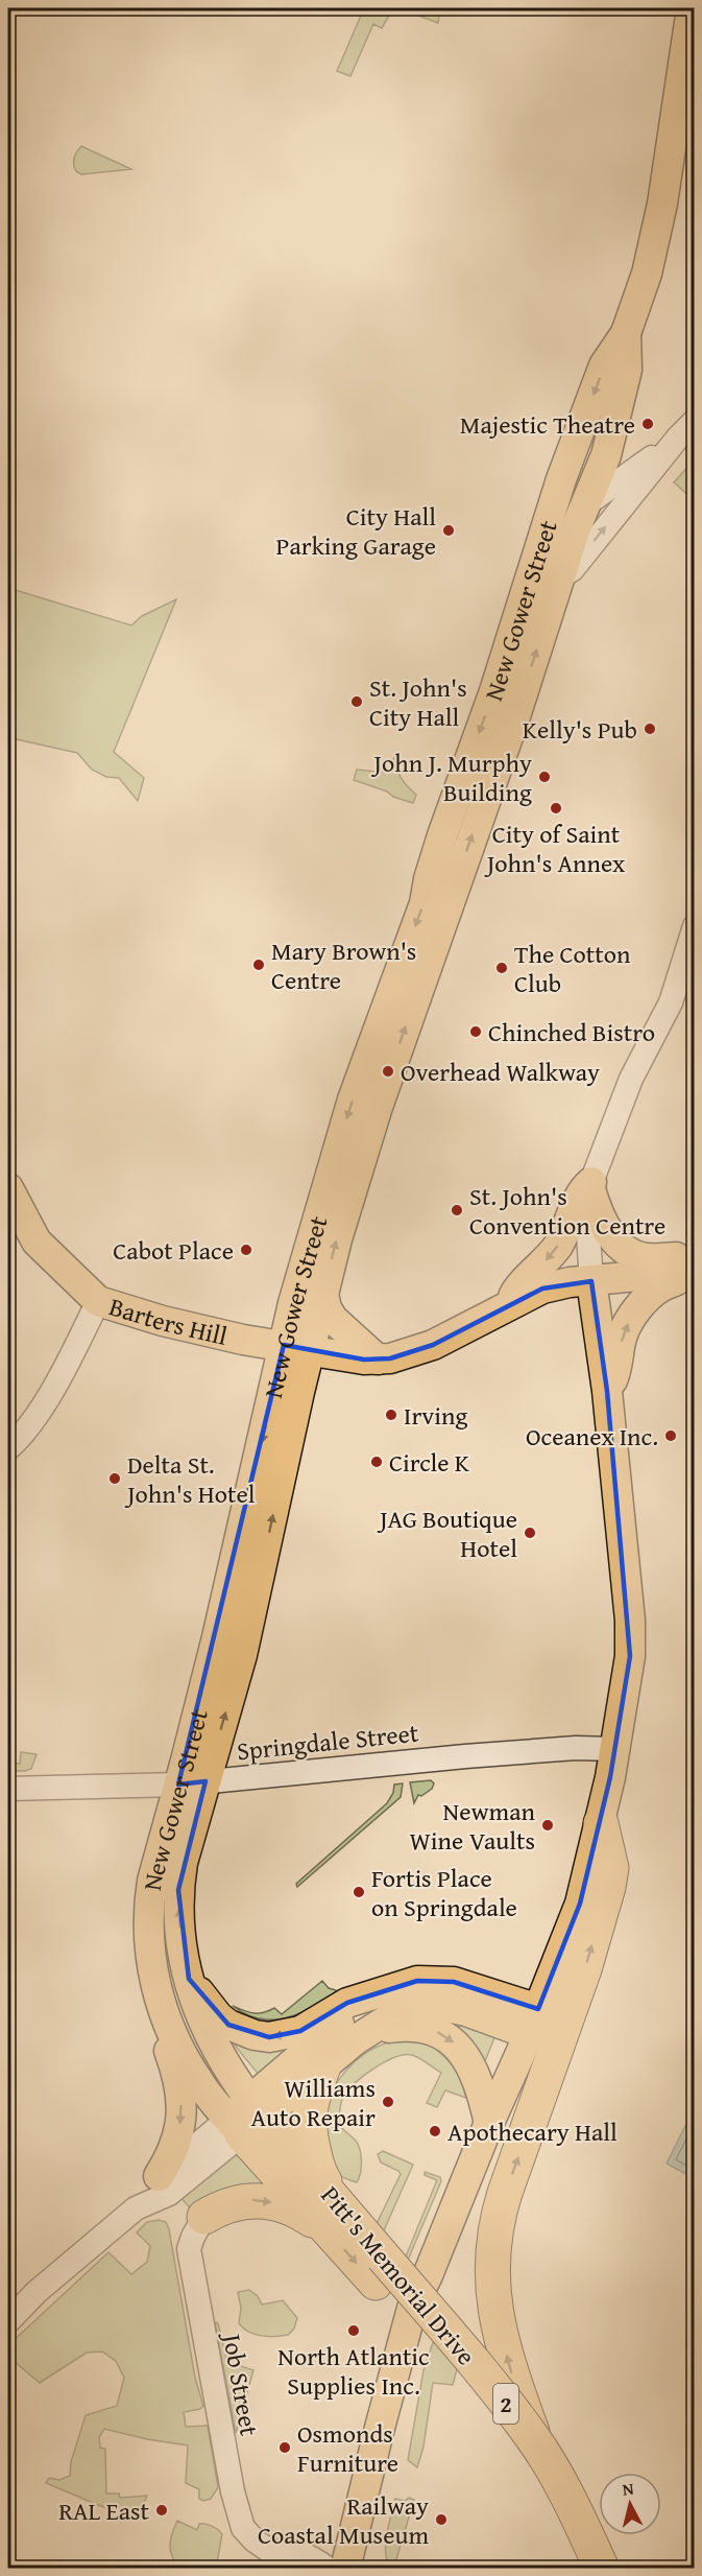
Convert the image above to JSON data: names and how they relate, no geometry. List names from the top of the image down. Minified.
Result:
{"streets":{"highway":["Pitt's Memorial Drive","2"],"main road":["New Gower Street","Barters Hill"],"street":["Springdale Street","Job Street"]},"crossings":[["New Gower Street","Barters Hill"],["New Gower Street","Springdale Street"],["New Gower Street","Pitt's Memorial Drive"]],"places":["Majestic Theatre","City Hall Parking Garage","St. John's City Hall","Kelly's Pub","John J. Murphy Building","City of Saint John's Annex","Mary Brown's Centre","The Cotton Club","Chinched Bistro","Overhead Walkway","St. John's Convention Centre","Cabot Place","Irving","Oceanex Inc.","Circle K","Delta St. John's Hotel","JAG Boutique Hotel","Newman Wine Vaults","Fortis Place on Springdale","Williams Auto Repair","Apothecary Hall","North Atlantic Supplies Inc.","Osmonds Furniture","RAL East","Railway Coastal Museum"],"north":"top"}
